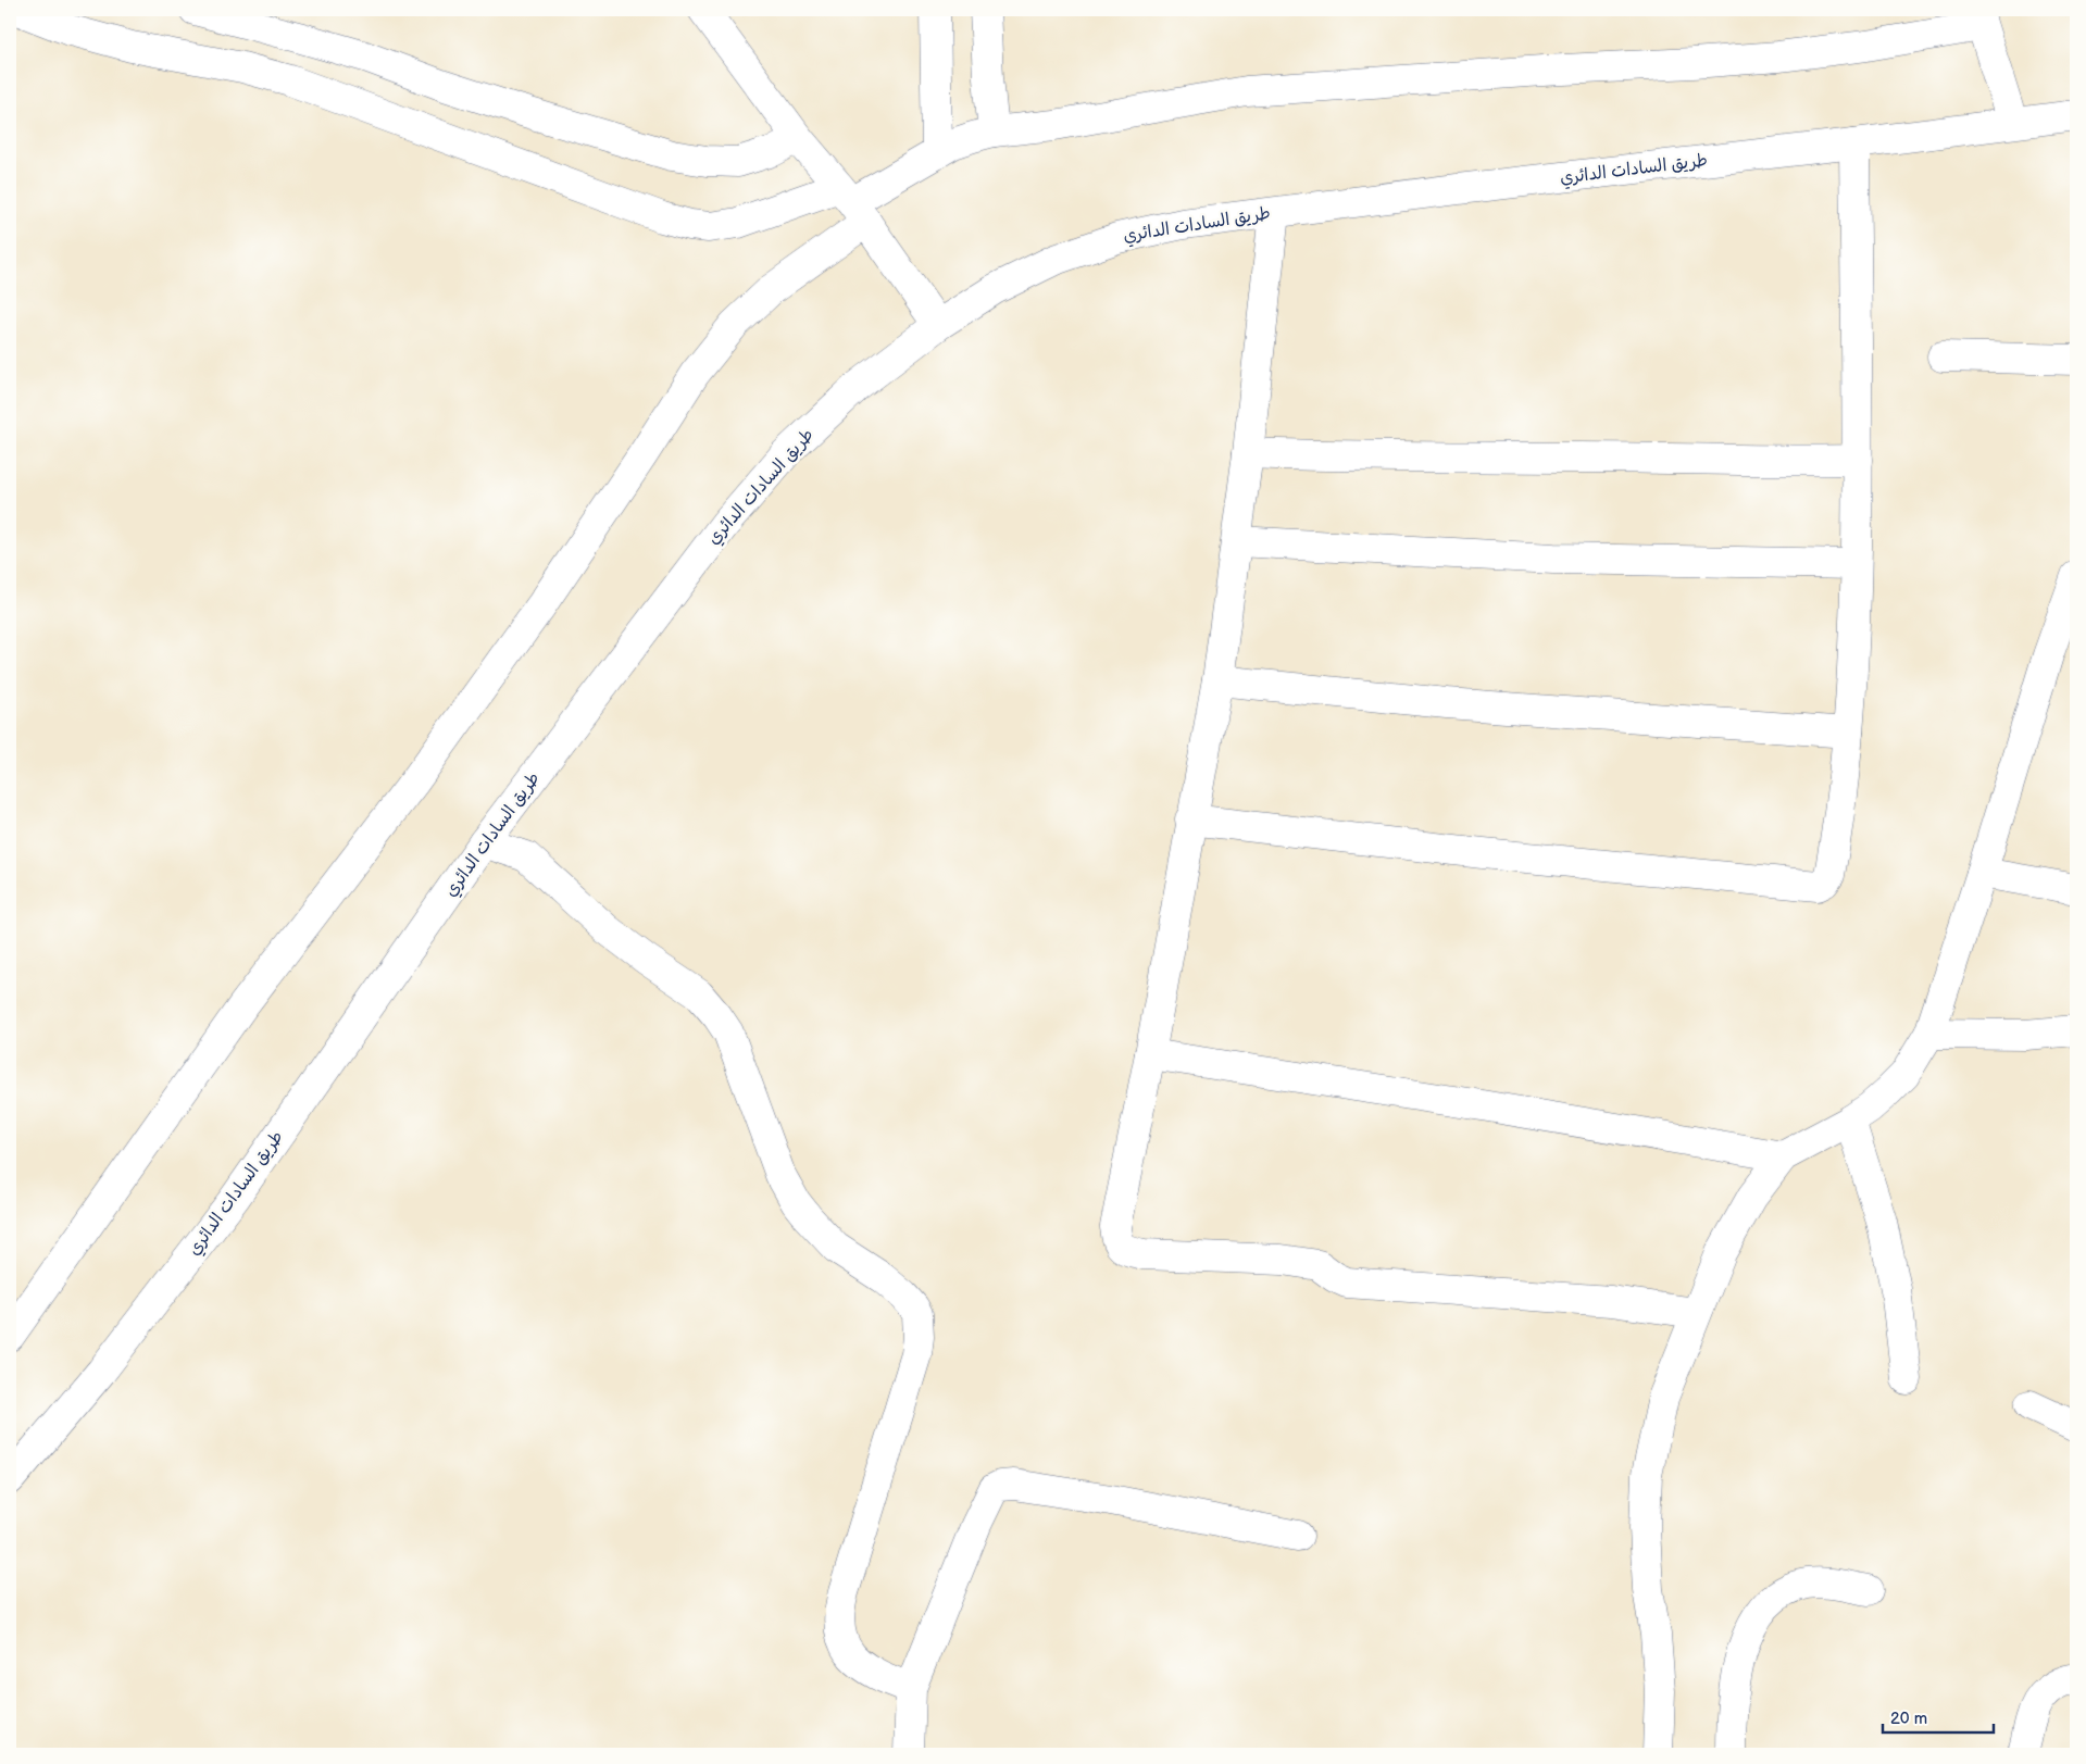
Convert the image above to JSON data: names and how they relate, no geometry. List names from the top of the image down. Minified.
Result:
{"streets":{"street":["طريق السادات الدائري"]},"scale_bar":"20 m"}
